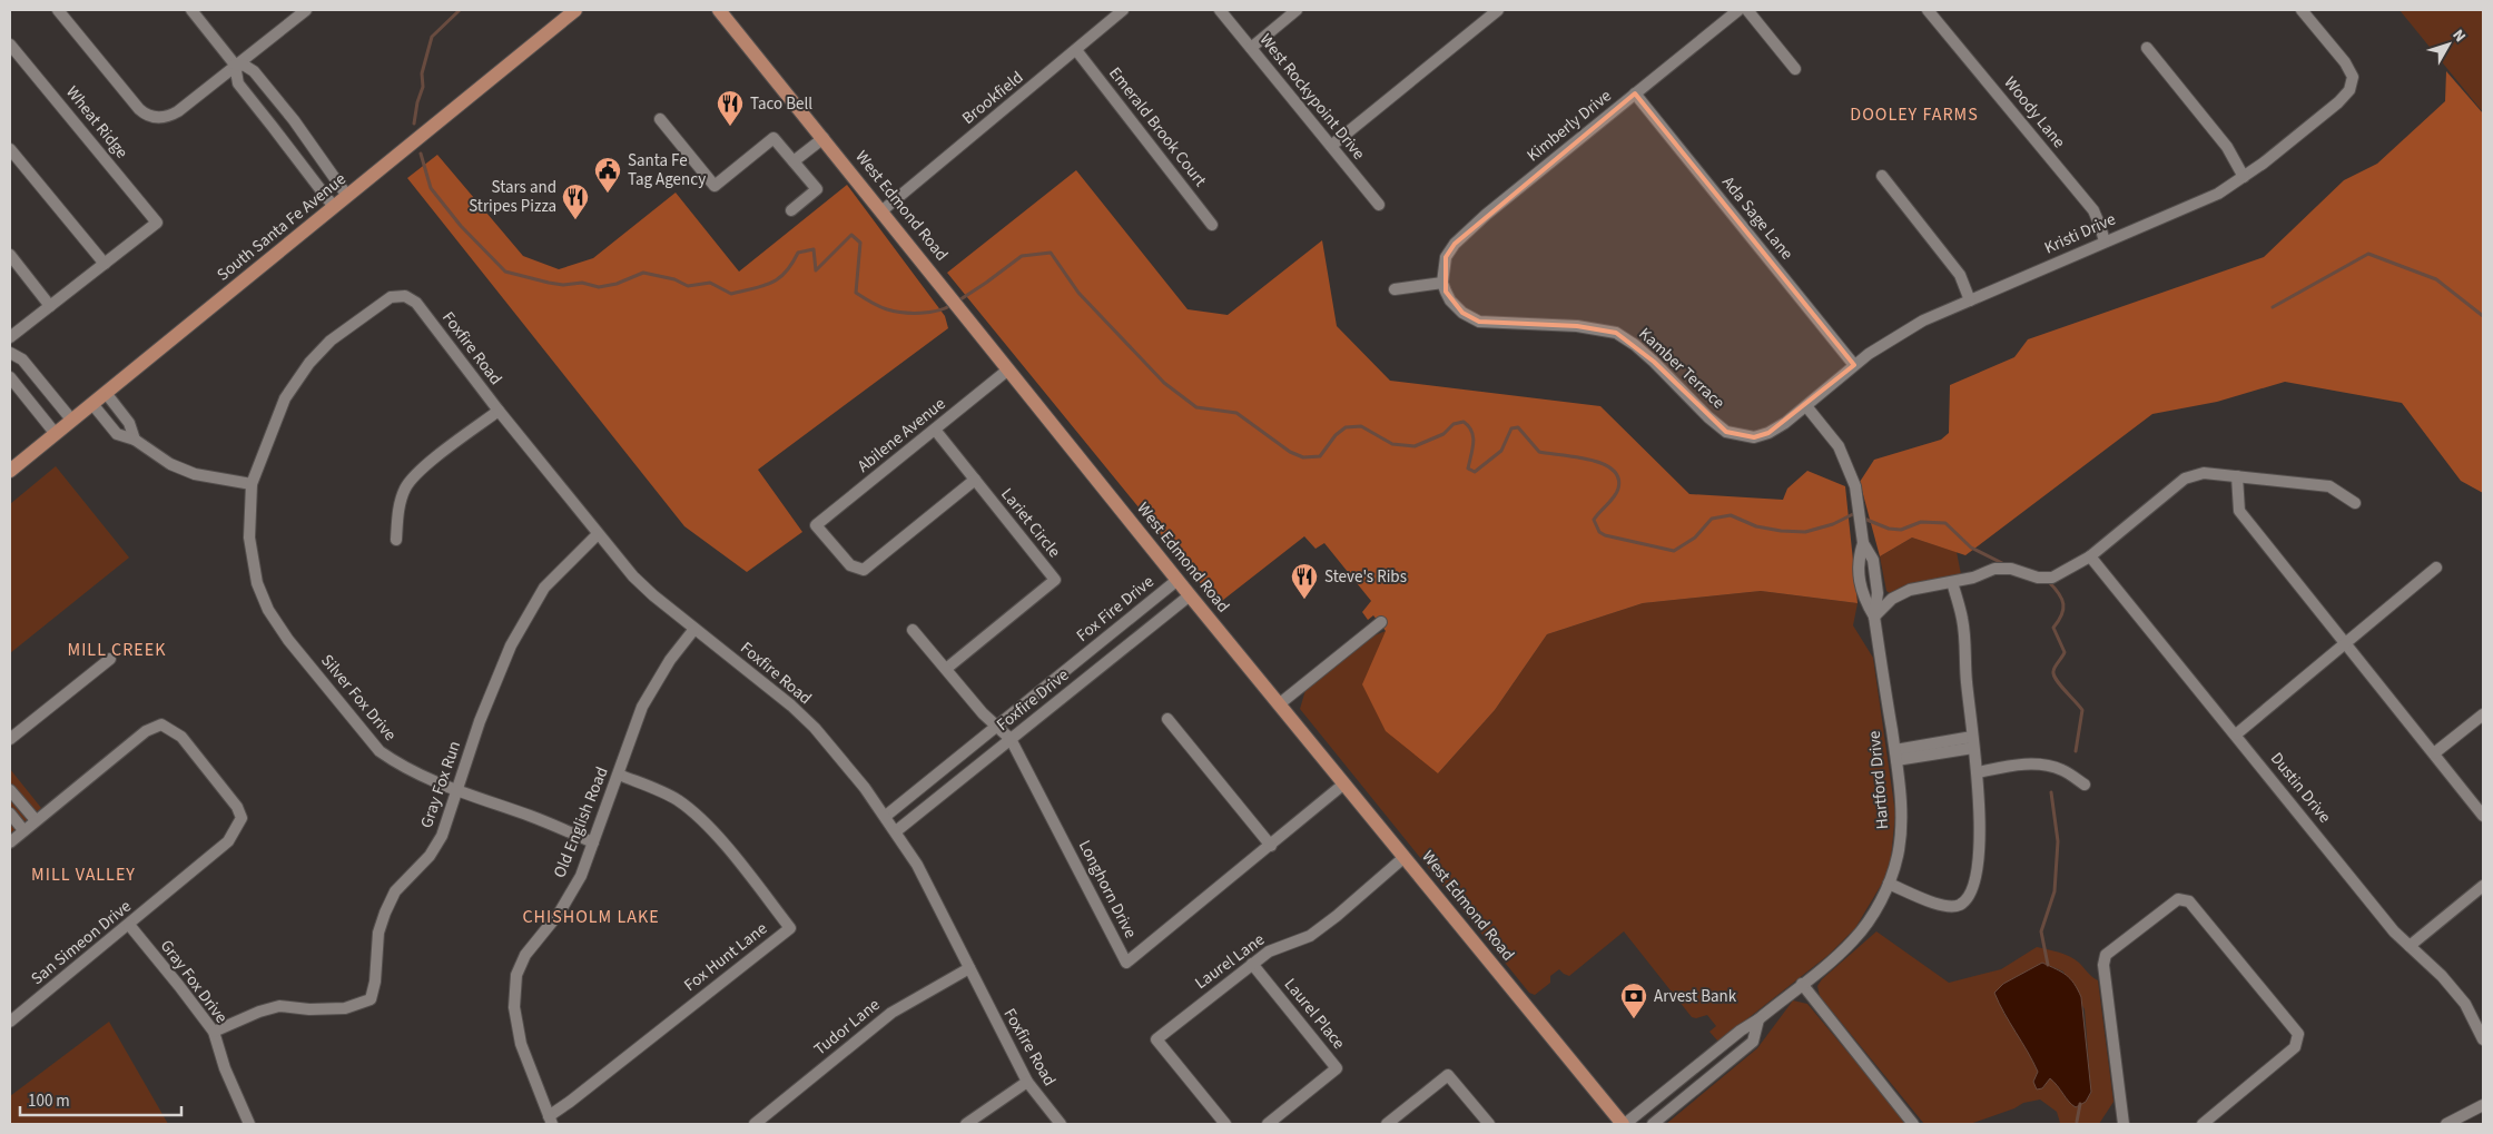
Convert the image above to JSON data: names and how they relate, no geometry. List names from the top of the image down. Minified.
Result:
{"streets":{"main road":["West Edmond Road","South Santa Fe Avenue"],"street":["West Rockypoint Drive","Brookfield","Woody Lane","Wheat Ridge","Kimberly Drive","Emerald Brook Court","Ada Sage Lane","Kristi Drive","Foxfire Road","Kamber Terrace","Abilene Avenue","Lariet Circle","Fox Fire Drive","Silver Fox Drive","Foxfire Drive","Hartford Drive","Gray Fox Run","Dustin Drive","Old English Road","Longhorn Drive","San Simeon Drive","Fox Hunt Lane","Laurel Lane","Gray Fox Drive","Laurel Place","Tudor Lane"]},"crossings":[["Brookfield","Emerald Brook Court"],["Brookfield","West Edmond Road"],["Woody Lane","Kristi Drive"],["Kimberly Drive","Ada Sage Lane"],["Kimberly Drive","Kamber Terrace"],["West Edmond Road","Abilene Avenue"],["West Edmond Road","Fox Fire Drive"],["West Edmond Road","Foxfire Drive"],["West Edmond Road","Hartford Drive"],["West Edmond Road","Longhorn Drive"],["West Edmond Road","Laurel Lane"],["Ada Sage Lane","Kristi Drive"],["Kristi Drive","Kamber Terrace"],["Kristi Drive","Hartford Drive"],["Foxfire Road","Silver Fox Drive"],["Foxfire Road","Foxfire Drive"],["Foxfire Road","Gray Fox Run"],["Foxfire Road","Old English Road"],["Foxfire Road","Tudor Lane"],["Kamber Terrace","Hartford Drive"],["Abilene Avenue","Lariet Circle"],["Lariet Circle","Longhorn Drive"],["Fox Fire Drive","Foxfire Drive"],["Fox Fire Drive","Longhorn Drive"],["Silver Fox Drive","Gray Fox Run"],["Silver Fox Drive","Old English Road"],["Foxfire Drive","Longhorn Drive"],["Gray Fox Run","Gray Fox Drive"],["Old English Road","Fox Hunt Lane"],["San Simeon Drive","Gray Fox Drive"],["Laurel Lane","Laurel Place"]],"districts":["DOOLEY FARMS","MILL CREEK","MILL VALLEY","CHISHOLM LAKE"],"places":{"restaurant":["Taco Bell","Stars and Stripes Pizza","Steve's Ribs"],"public building":["Santa Fe Tag Agency"],"bank":["Arvest Bank"]},"scale_bar":"100 m","north":"top right"}
